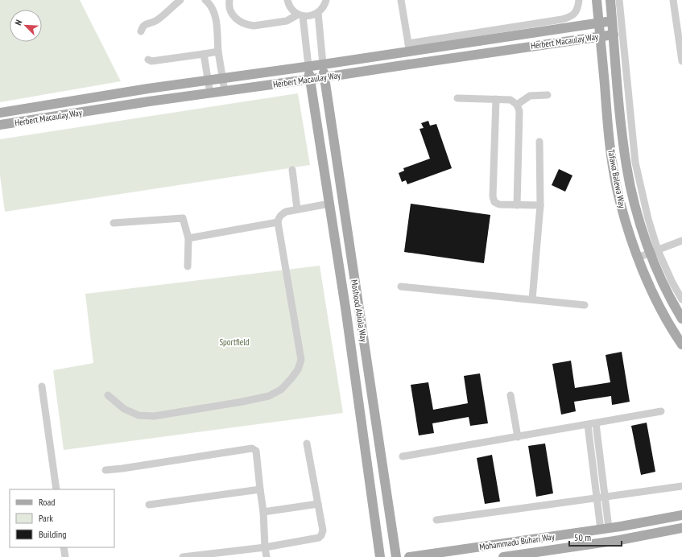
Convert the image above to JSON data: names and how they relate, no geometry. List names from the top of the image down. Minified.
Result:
{"streets":{"main road":["Herbert Macaulay Way","Tafawa Balewa Way","Moshood Abiola Way","Mohammadu Buhari Way"]},"crossings":[["Herbert Macaulay Way","Tafawa Balewa Way"],["Herbert Macaulay Way","Moshood Abiola Way"]],"parks":["Sportfield"],"legend":["Road","Park","Building"],"scale_bar":"50 m","north":"top left"}
